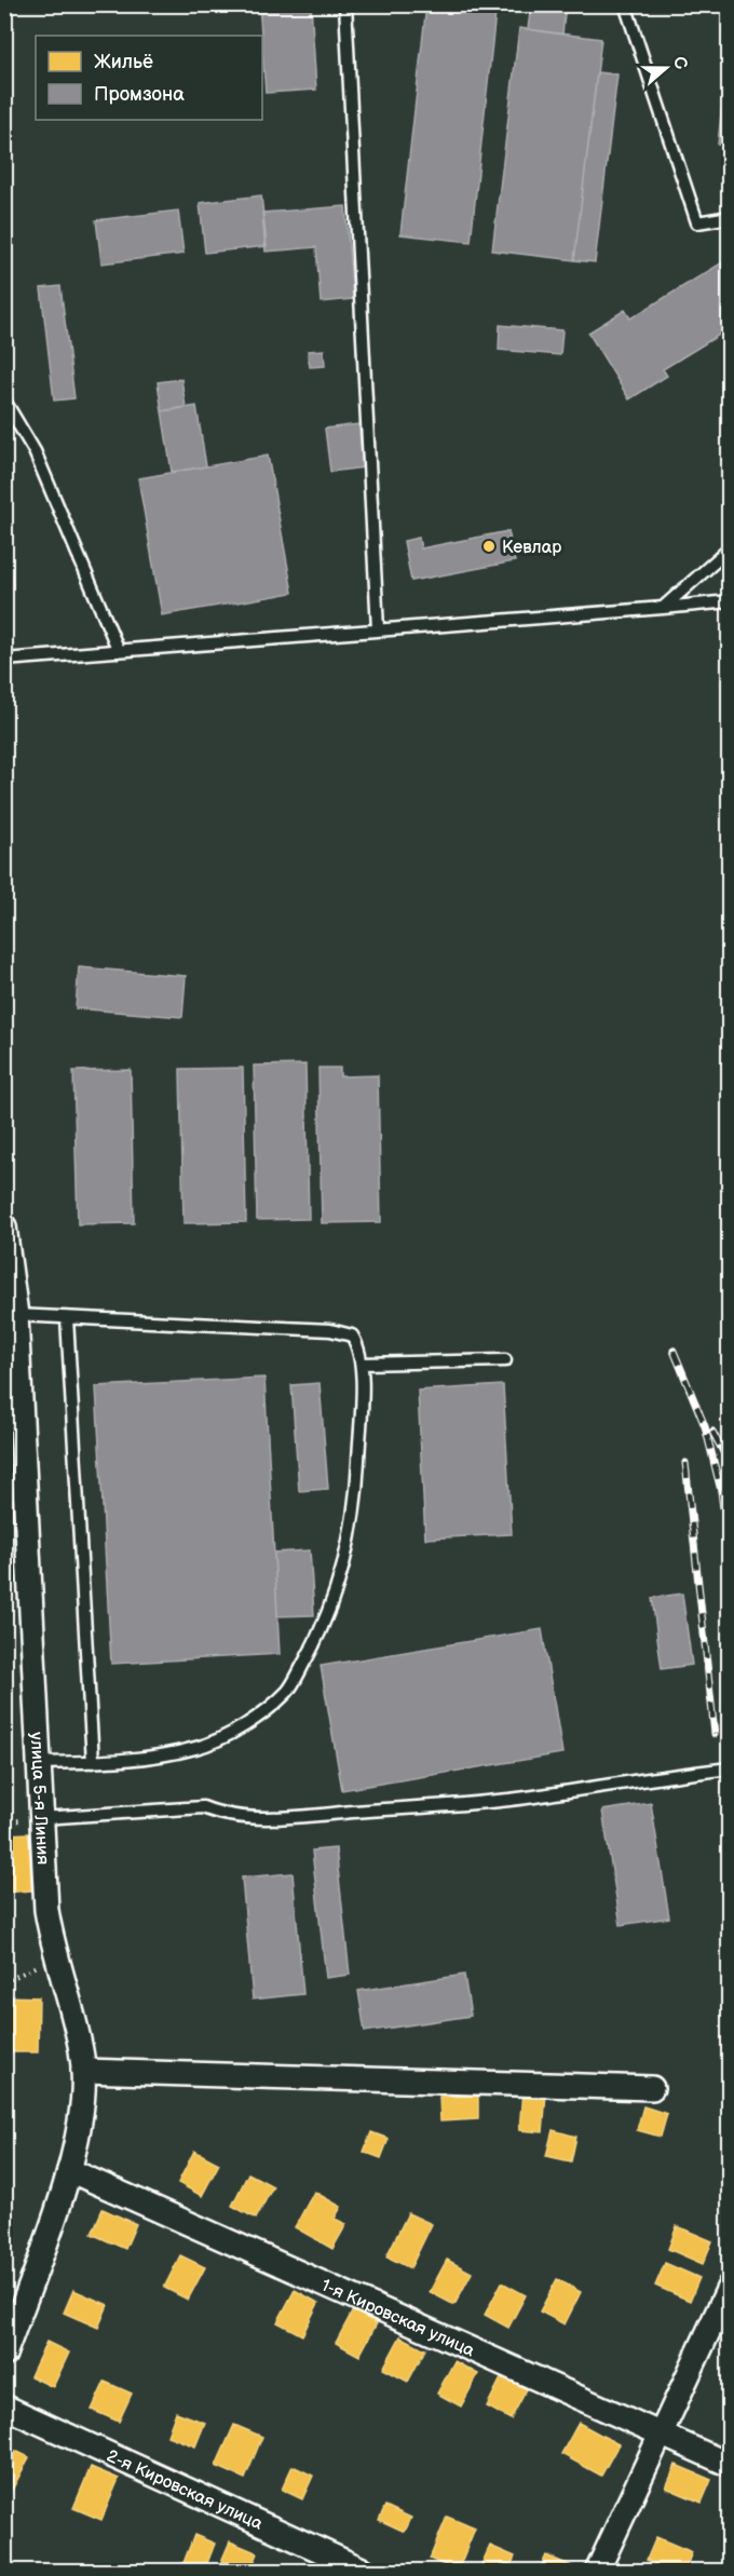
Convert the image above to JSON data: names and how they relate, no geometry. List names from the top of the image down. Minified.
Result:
{"streets":{"street":["улица 5-я Линия","1-я Кировская улица","2-я Кировская улица"]},"crossings":[["улица 5-я Линия","1-я Кировская улица"]],"places":["Кевлар"],"legend":["Жильё","Промзона"],"north":"right"}
